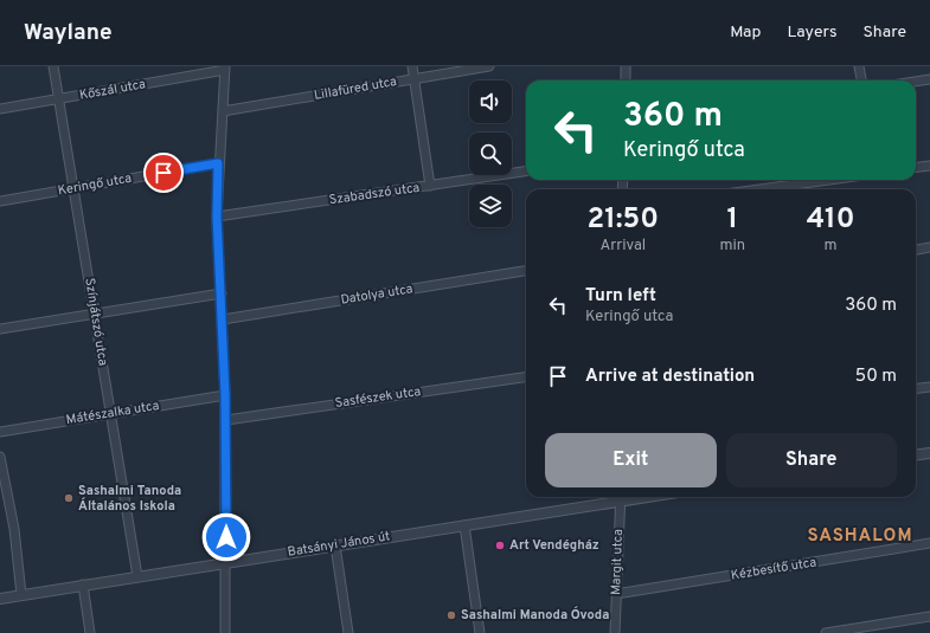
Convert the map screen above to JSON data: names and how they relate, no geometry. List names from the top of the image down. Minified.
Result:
{"streets":{"street":["Lillafüred utca","Kőszál utca","Keringő utca","Szabadszó utca","Datolya utca","Színjátszó utca","Sasfészek utca","Mátészalka utca","Batsányi János út","Margit utca","Kézbesítő utca"]},"crossings":[["Kőszál utca","Színjátszó utca"],["Keringő utca","Színjátszó utca"],["Színjátszó utca","Mátészalka utca"],["Színjátszó utca","Batsányi János út"],["Batsányi János út","Margit utca"],["Margit utca","Kézbesítő utca"]],"districts":["SASHALOM"],"places":["Sashalmi Tanoda Általános Iskola","Art Vendégház","Sashalmi Manoda Óvoda"],"page":{"header":"Waylane","nav":["Map","Layers","Share"],"turn":["360 m","Keringő utca"],"eta":["21:50","Arrival","1","min","410","m"],"list":[{"name":"Turn left","note":"Keringő utca","value":"360 m"},{"name":"Arrive at destination","value":"50 m"}],"buttons":["Exit","Share"]}}
